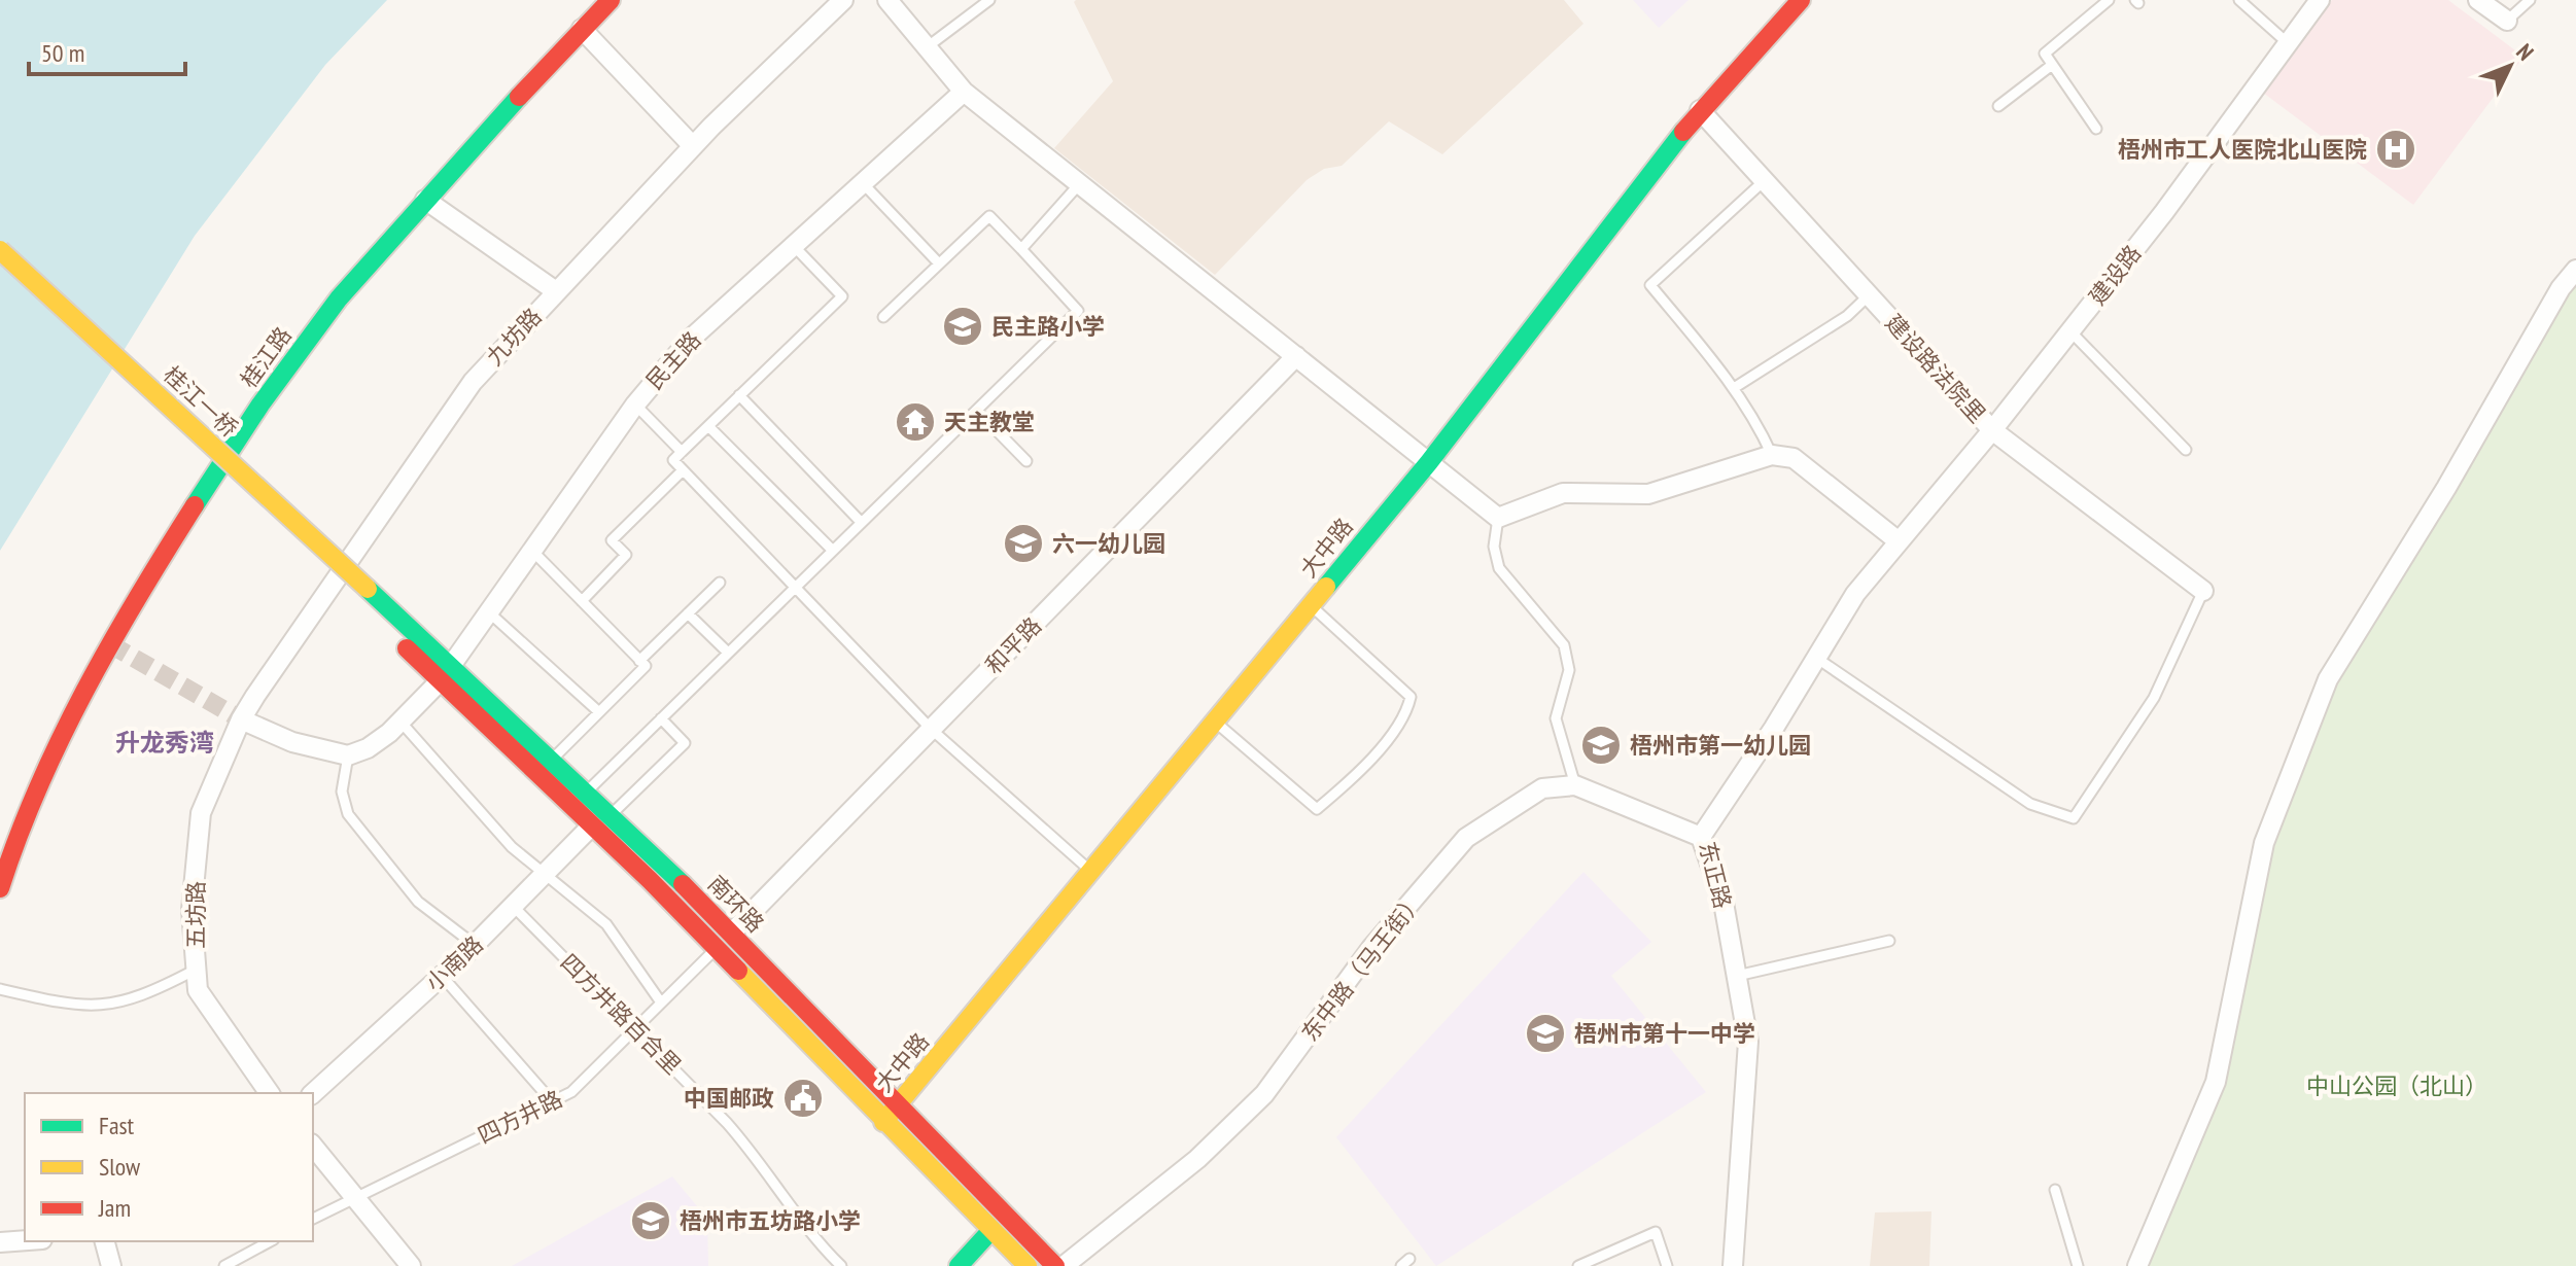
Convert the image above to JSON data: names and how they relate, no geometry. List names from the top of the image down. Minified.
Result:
{"streets":{"main road":["桂江路","桂江一桥","大中路","南环路"],"street":["建设路","九坊路","民主路","建设路法院里","和平路","东正路","五坊路","小南路","东中路（马王街）"],"lane":["四方井路百合里","四方井路"]},"crossings":[["建设路","建设路法院里"],["建设路","东正路"],["九坊路","五坊路"],["民主路","南环路"],["建设路法院里","大中路"],["桂江一桥","南环路"],["大中路","南环路"],["和平路","南环路"],["南环路","小南路"],["南环路","四方井路"],["小南路","四方井路百合里"],["四方井路百合里","四方井路"]],"districts":["升龙秀湾"],"parks":["中山公园（北山）"],"places":{"hospital":["梧州市工人医院北山医院"],"school or university":["民主路小学","六一幼儿园","梧州市第一幼儿园","梧州市第十一中学","梧州市五坊路小学"],"temple":["天主教堂"],"public building":["中国邮政"]},"legend":["Fast","Slow","Jam"],"scale_bar":"50 m","north":"top right"}
